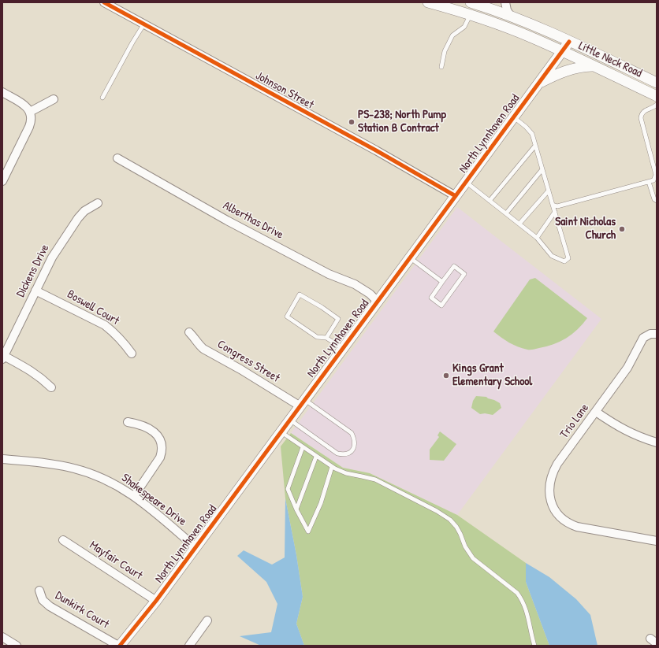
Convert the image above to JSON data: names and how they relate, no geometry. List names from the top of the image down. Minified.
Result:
{"streets":{"street":["Little Neck Road","Johnson Street","North Lynnhaven Road","Alberthas Drive","Dickens Drive","Boswell Court","Congress Street","Trio Lane","Shakespeare Drive","Mayfair Court","Dunkirk Court"]},"crossings":[["Little Neck Road","North Lynnhaven Road"],["Johnson Street","North Lynnhaven Road"],["North Lynnhaven Road","Alberthas Drive"],["North Lynnhaven Road","Congress Street"],["North Lynnhaven Road","Shakespeare Drive"],["North Lynnhaven Road","Mayfair Court"],["North Lynnhaven Road","Dunkirk Court"],["Dickens Drive","Boswell Court"]],"places":["PS-238; North Pump Station B Contract","Saint Nicholas Church","Kings Grant Elementary School"]}
